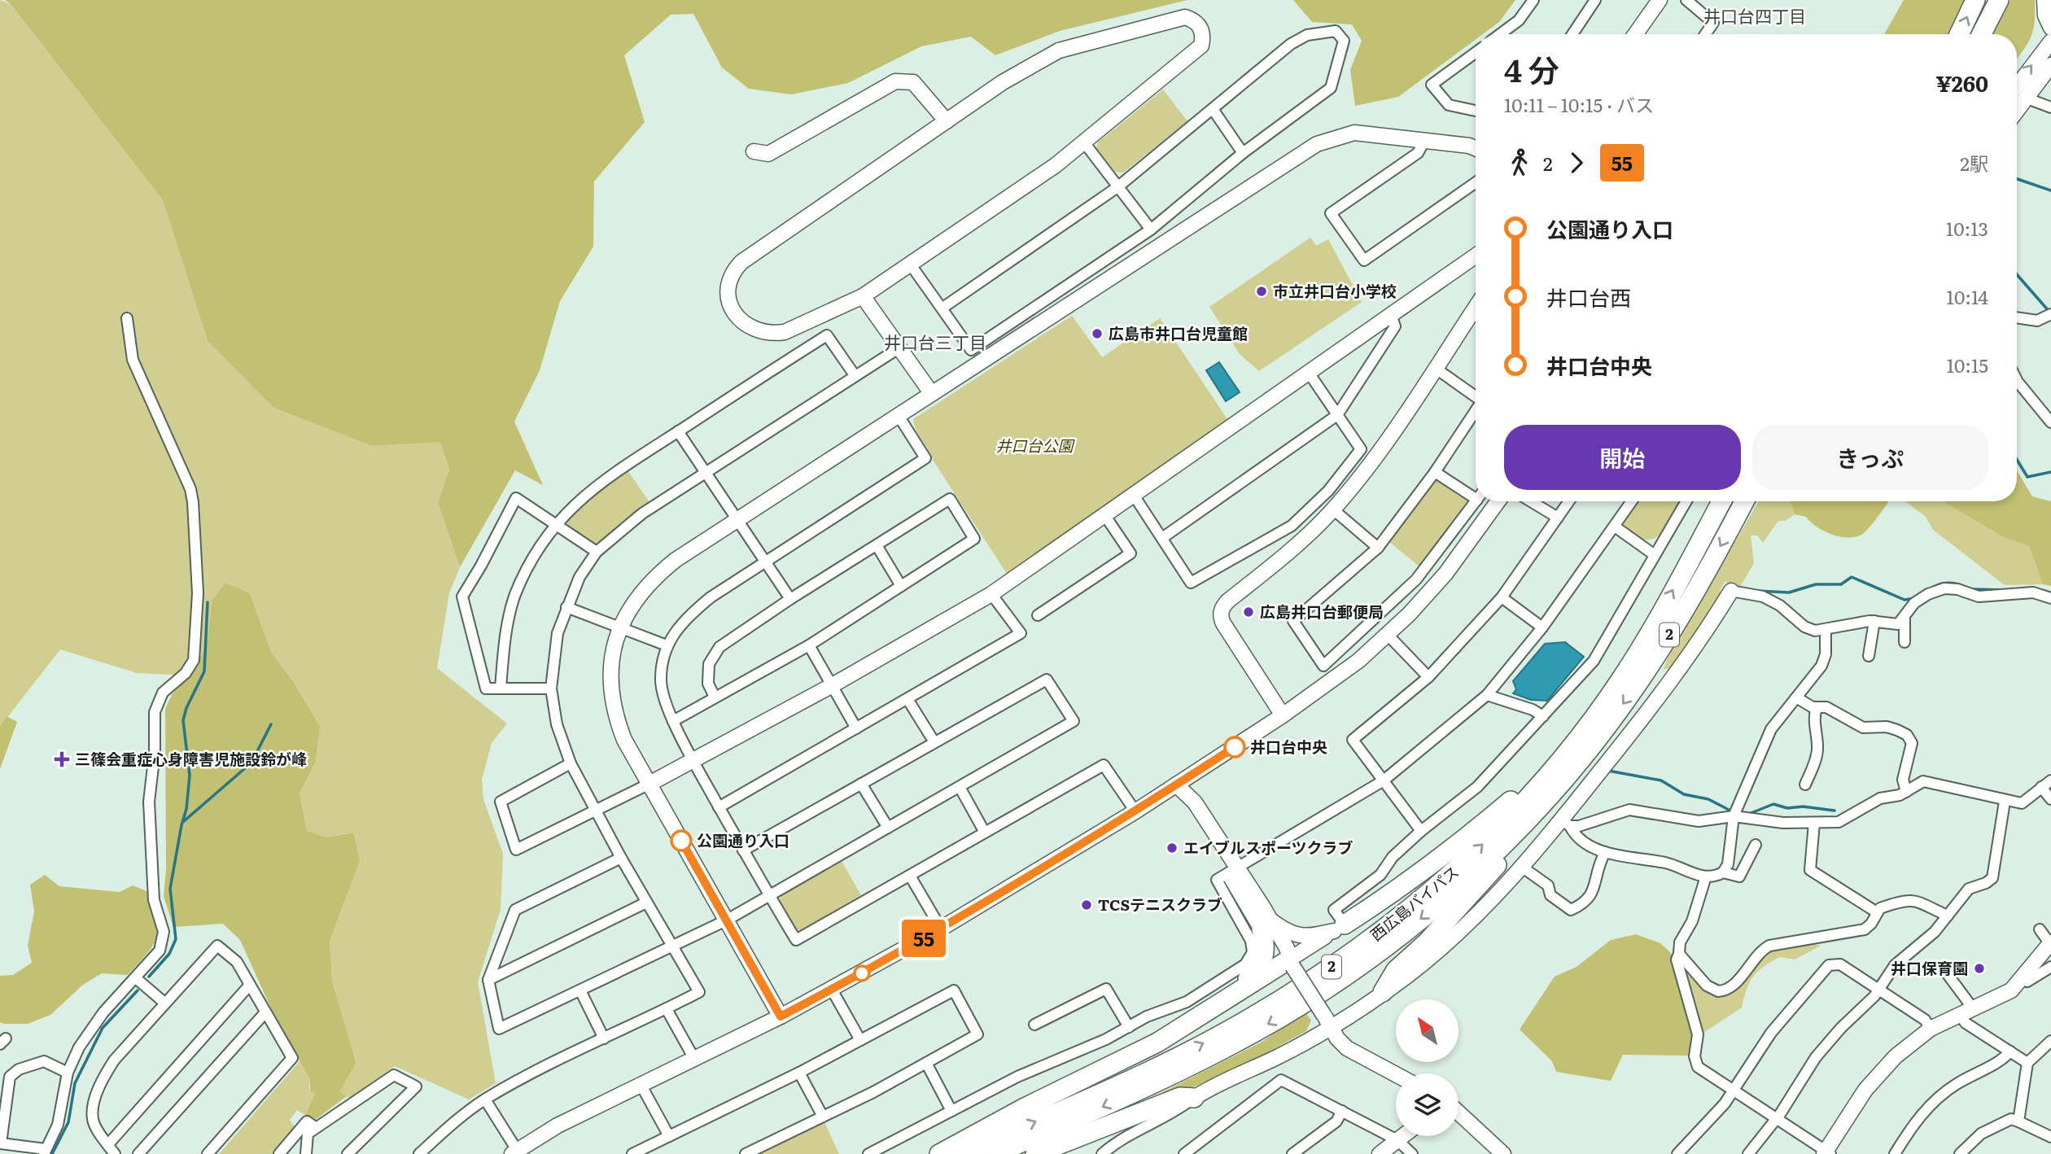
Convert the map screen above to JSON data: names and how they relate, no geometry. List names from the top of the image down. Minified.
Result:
{"streets":{"highway":["2","西広島バイパス"]},"districts":["井口台四丁目","井口台三丁目"],"parks":["井口台公園"],"places":{"other":["市立井口台小学校","広島市井口台児童館","広島井口台郵便局","井口台中央","公園通り入口","エイブルスポーツクラブ","TCSテニスクラブ","井口保育園"],"health":["三篠会重症心身障害児施設鈴が峰"]},"lines":["bus line 55"],"north":"top left","page":{"on_map":"55","heading":["4 分","10:11 – 10:15 · バス","¥260"],"legs":["2","55","2駅"],"list":[{"name":"公園通り入口","value":"10:13"},{"name":"井口台西","value":"10:14"},{"name":"井口台中央","value":"10:15"}],"buttons":["開始","きっぷ"]}}
